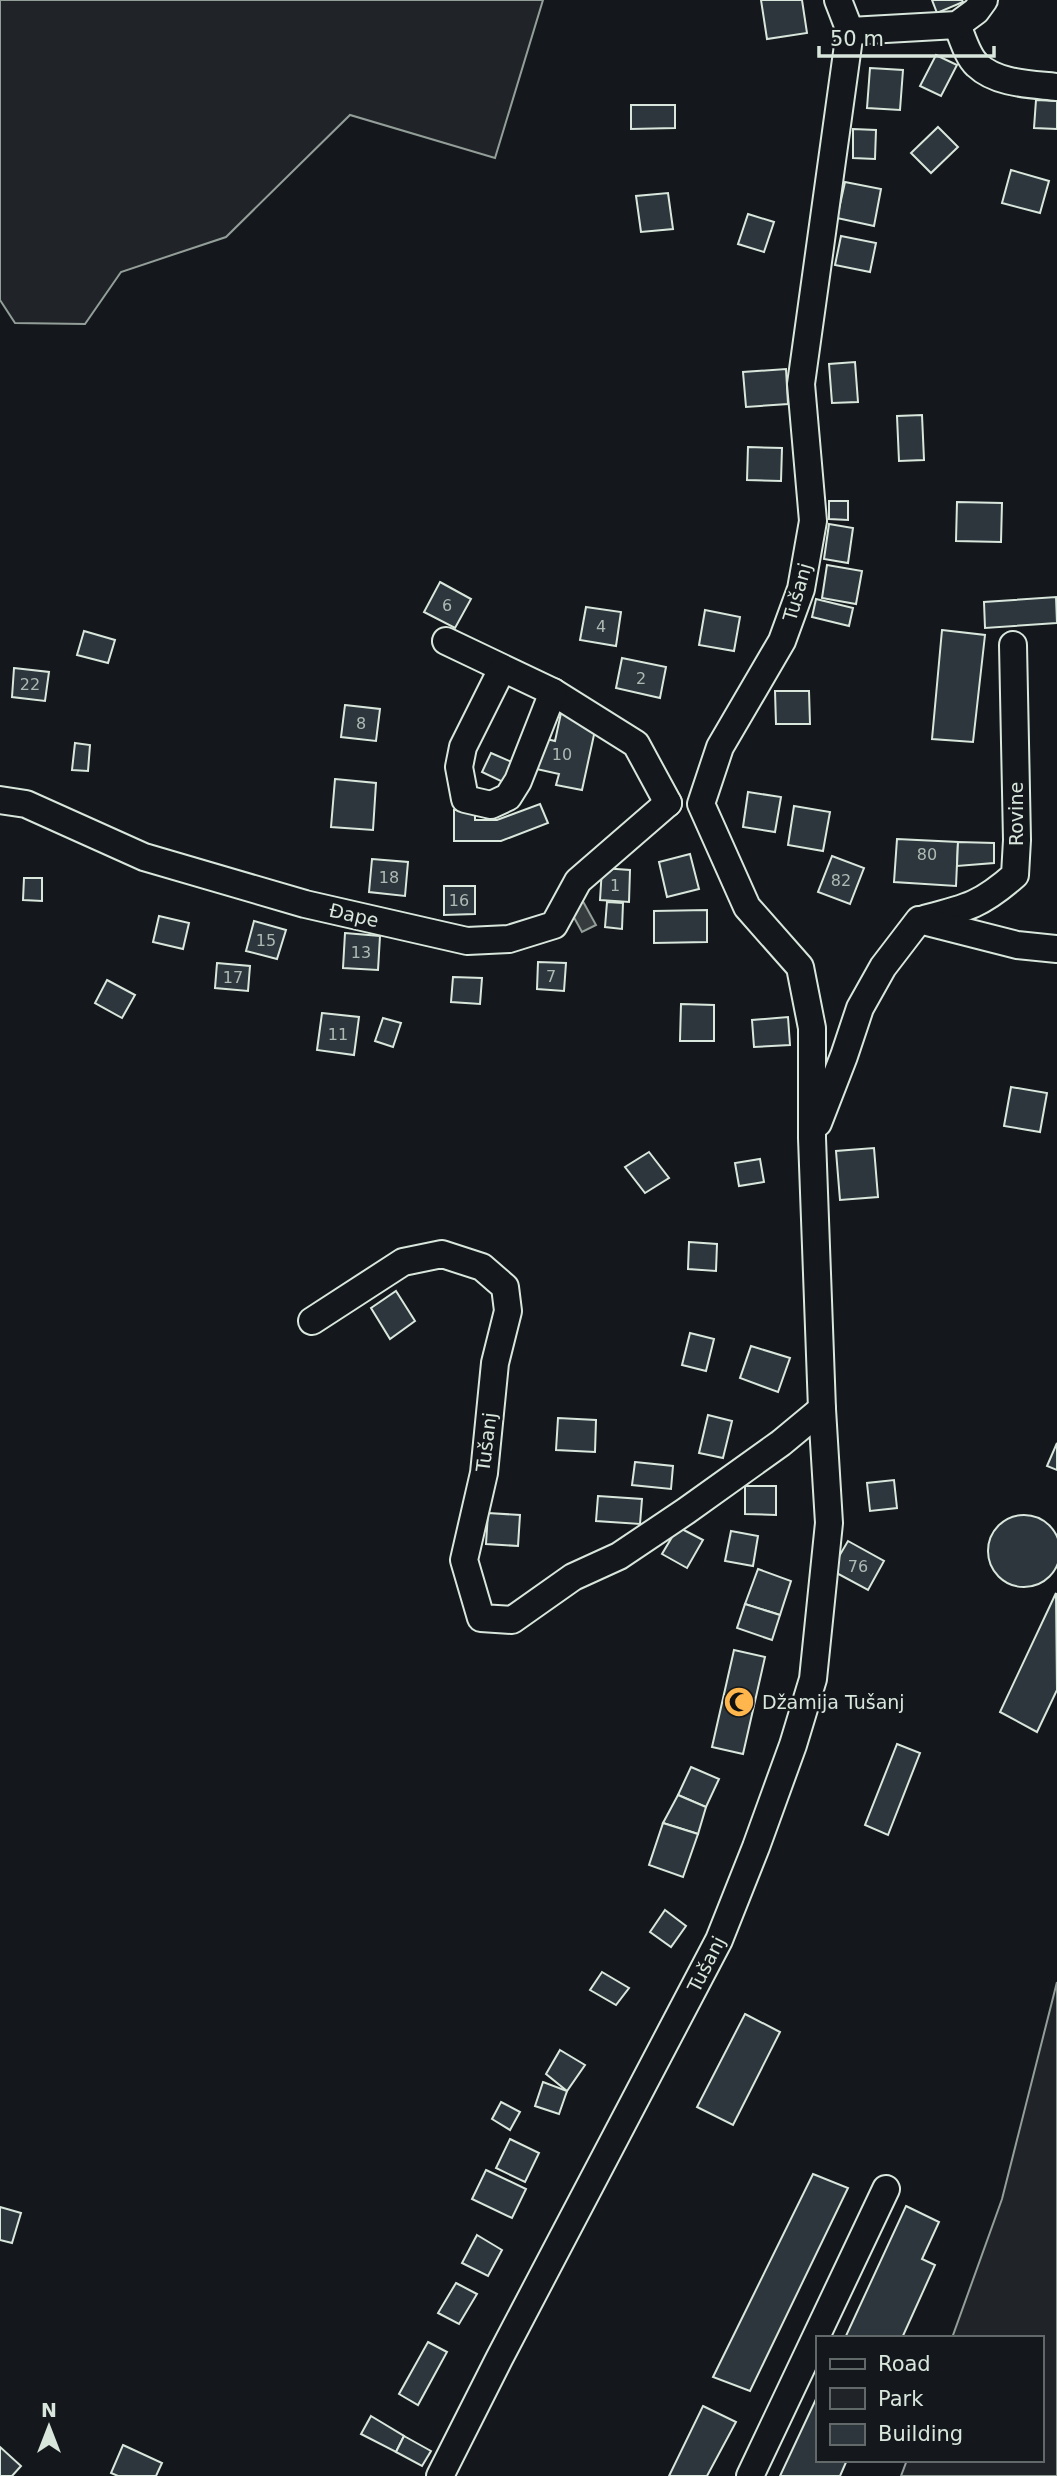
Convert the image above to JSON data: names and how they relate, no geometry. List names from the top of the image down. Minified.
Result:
{"streets":{"street":["Tušanj","Rovine","Đape"]},"crossings":[["Tušanj","Rovine"]],"places":{"mosque":["Džamija Tušanj"]},"house_numbers":["6","4","2","22","8","10","80","18","82","1","16","15","13","7","17","11","76"],"legend":["Road","Park","Building"],"scale_bar":"50 m","north":"top"}
